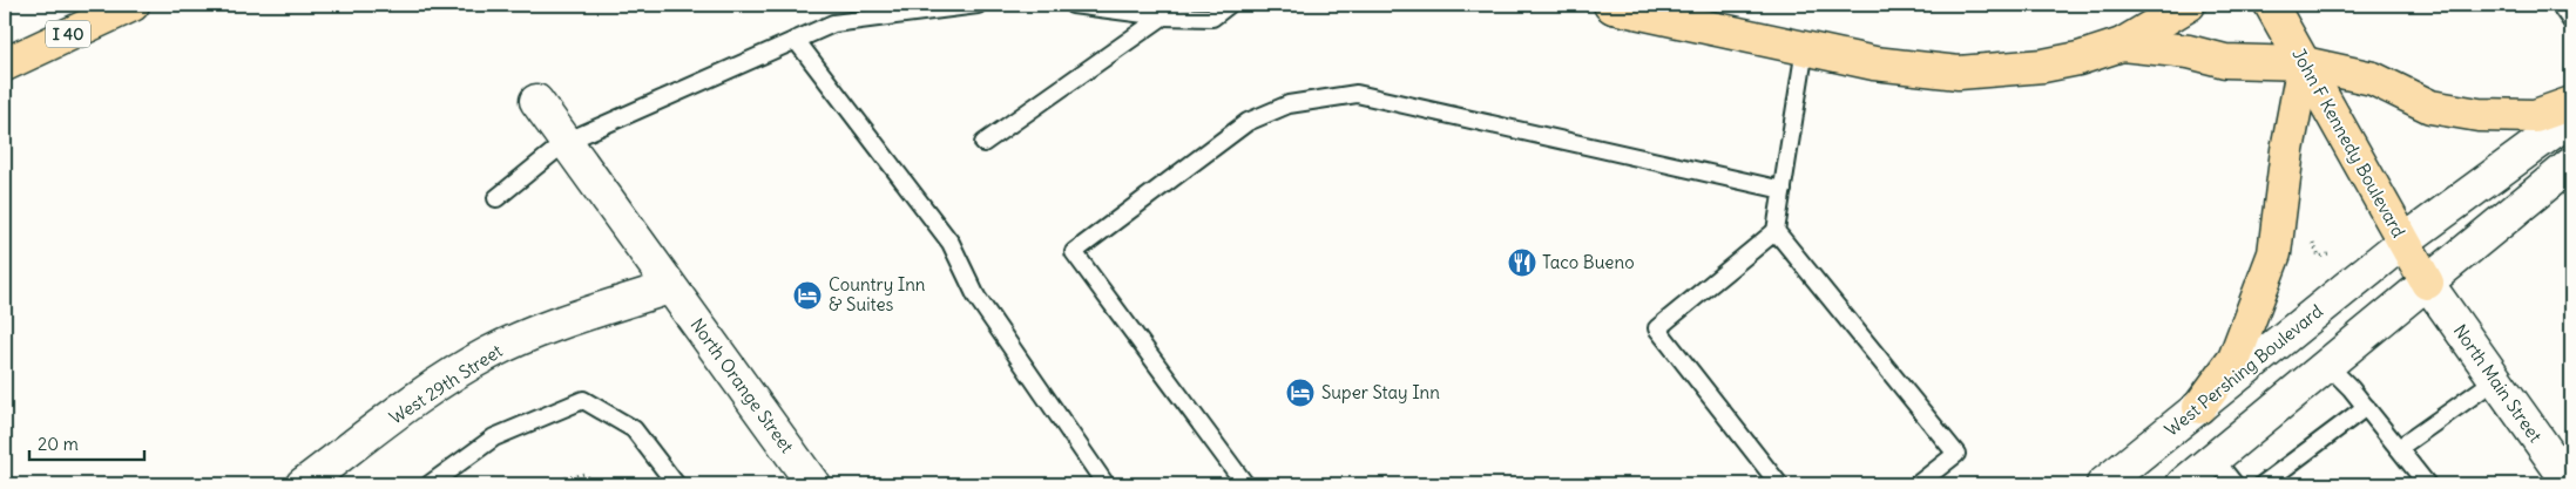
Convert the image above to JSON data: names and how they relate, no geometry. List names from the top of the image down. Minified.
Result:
{"streets":{"main road":["I 40","John F Kennedy Boulevard"],"street":["West Pershing Boulevard","North Main Street","West 29th Street","North Orange Street"]},"crossings":[["John F Kennedy Boulevard","West Pershing Boulevard"],["John F Kennedy Boulevard","North Main Street"],["West 29th Street","North Orange Street"]],"places":{"restaurant":["Taco Bueno"],"hotel":["Country Inn & Suites","Super Stay Inn"]},"scale_bar":"20 m"}
